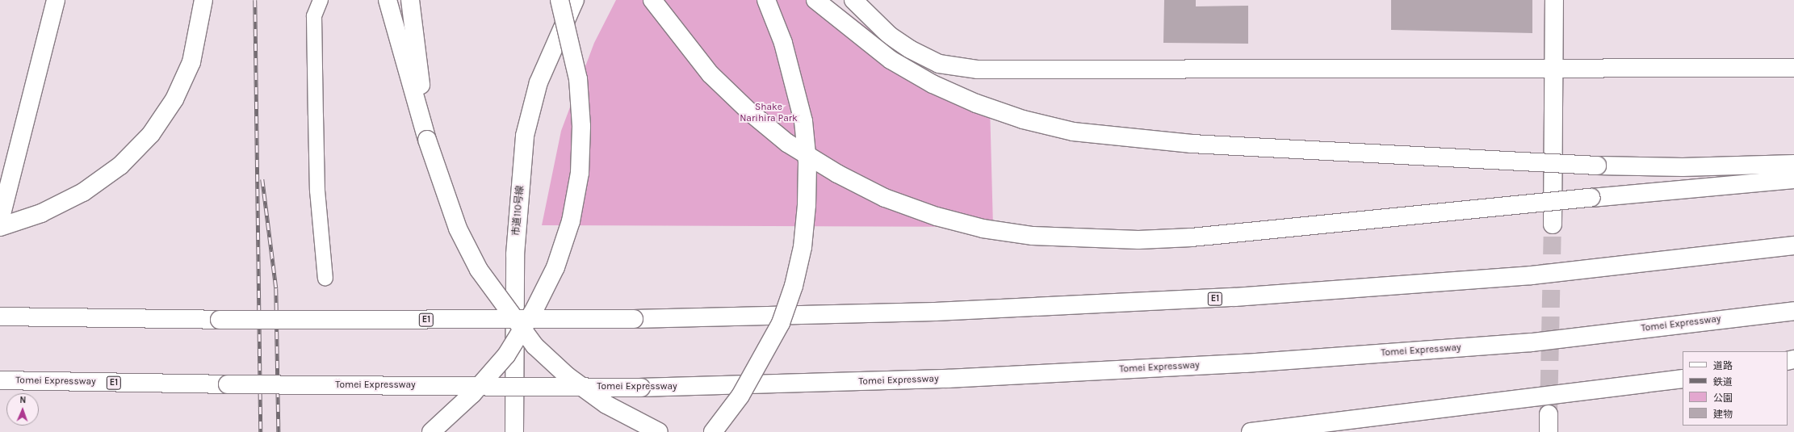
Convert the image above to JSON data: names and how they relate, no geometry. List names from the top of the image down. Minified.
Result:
{"streets":{"main road":["市道110号線","E1","Tomei Expressway"]},"parks":["Shake Narihira Park"],"legend":["道路","鉄道","公園","建物"],"north":"top"}
